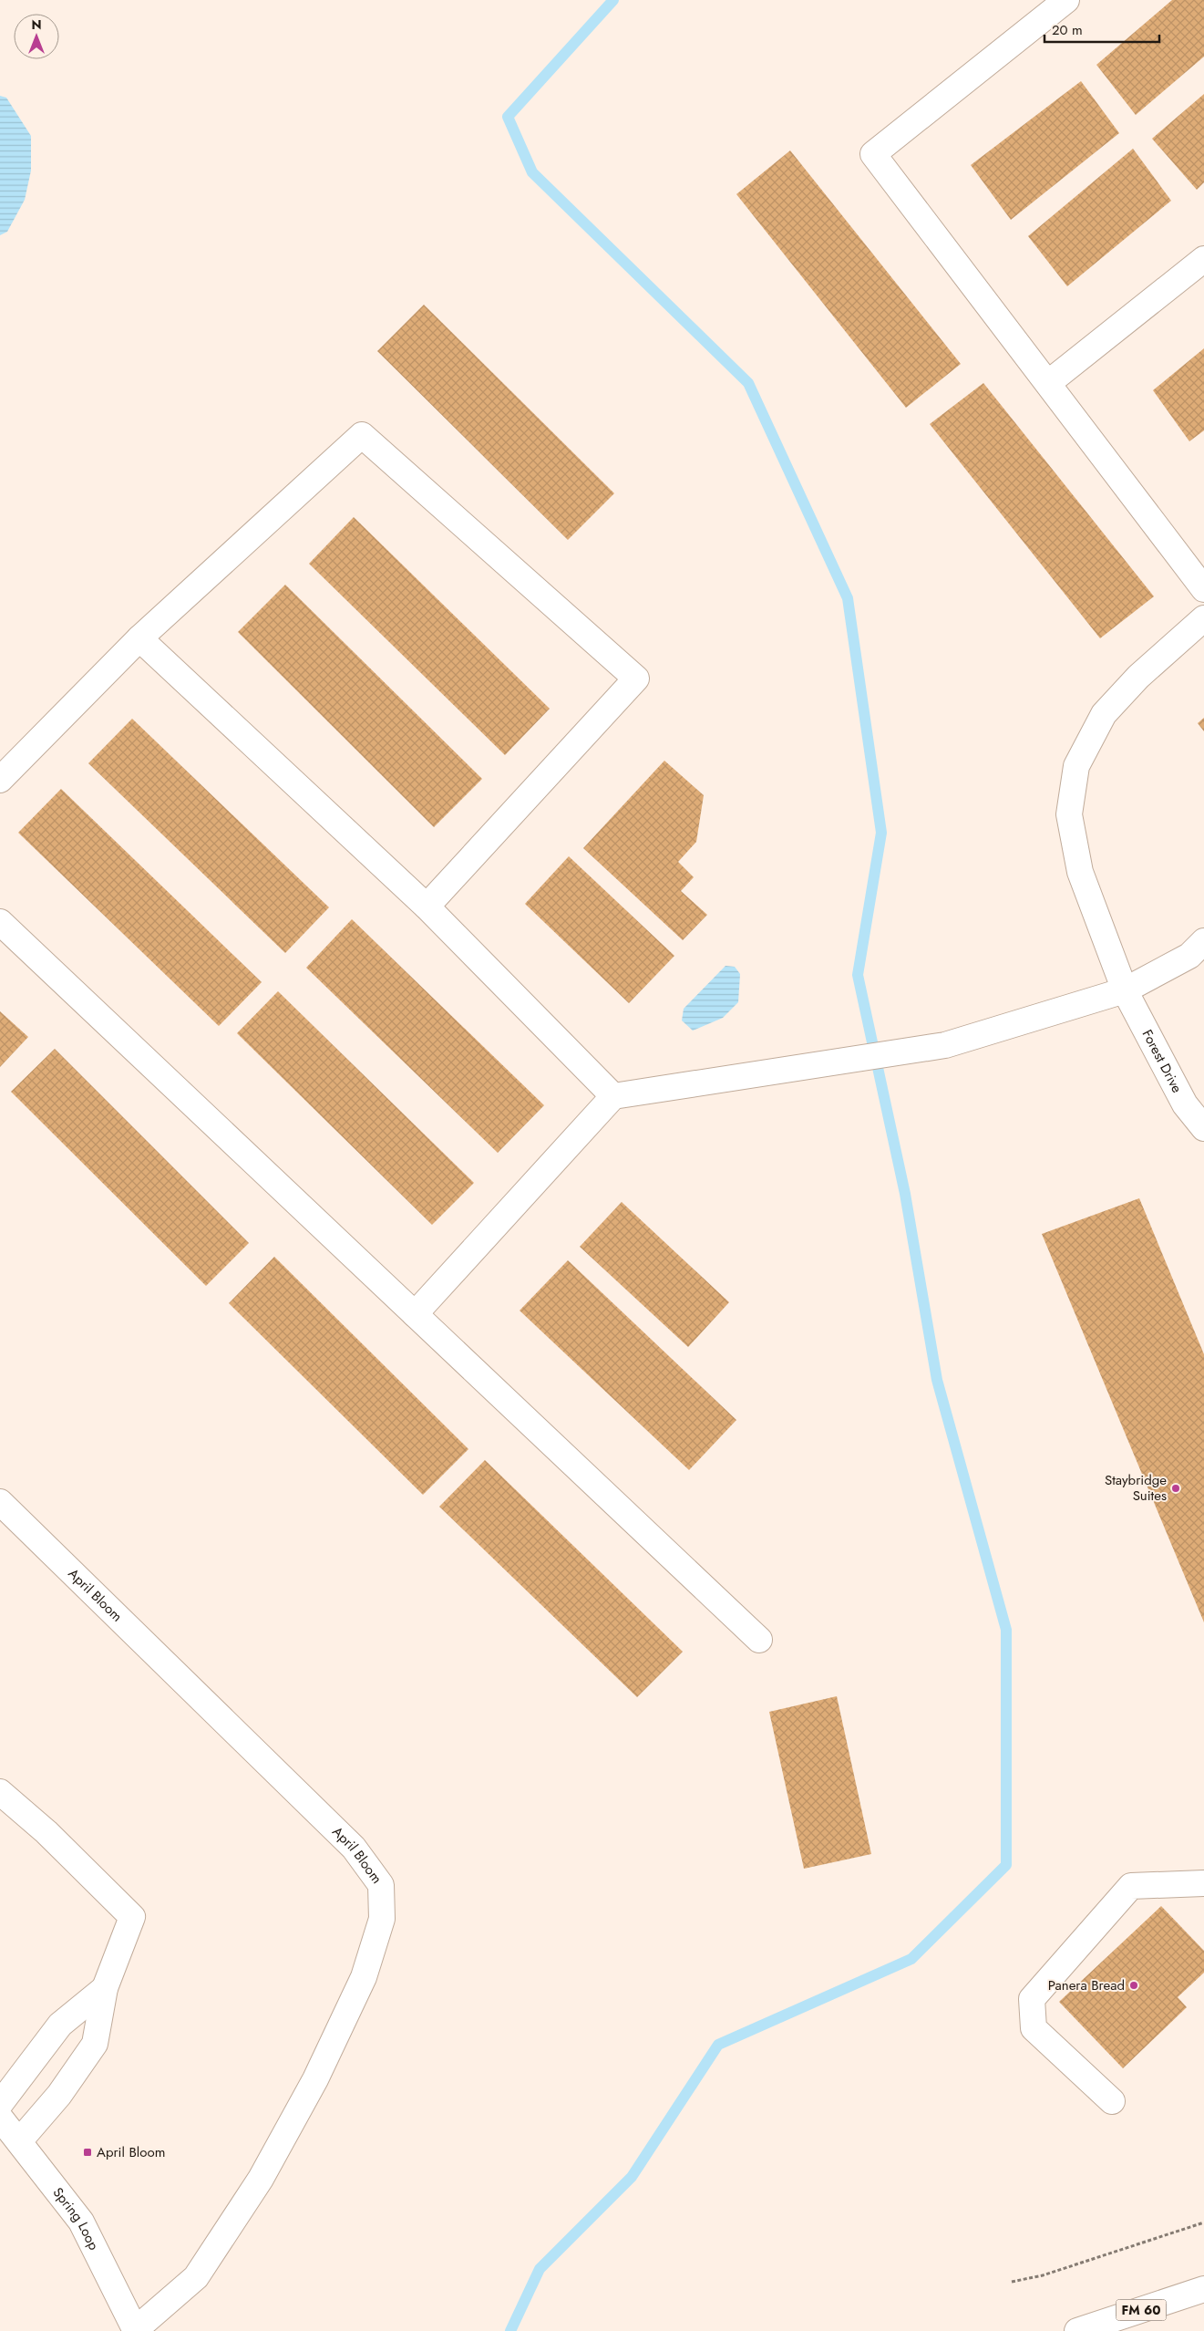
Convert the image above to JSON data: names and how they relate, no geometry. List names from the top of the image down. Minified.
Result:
{"streets":{"street":["Forest Drive","April Bloom","Spring Loop","FM 60"]},"crossings":[["April Bloom","Spring Loop"]],"places":{"other":["Staybridge Suites","Panera Bread"],"transit":["April Bloom"]},"scale_bar":"20 m","north":"top"}
